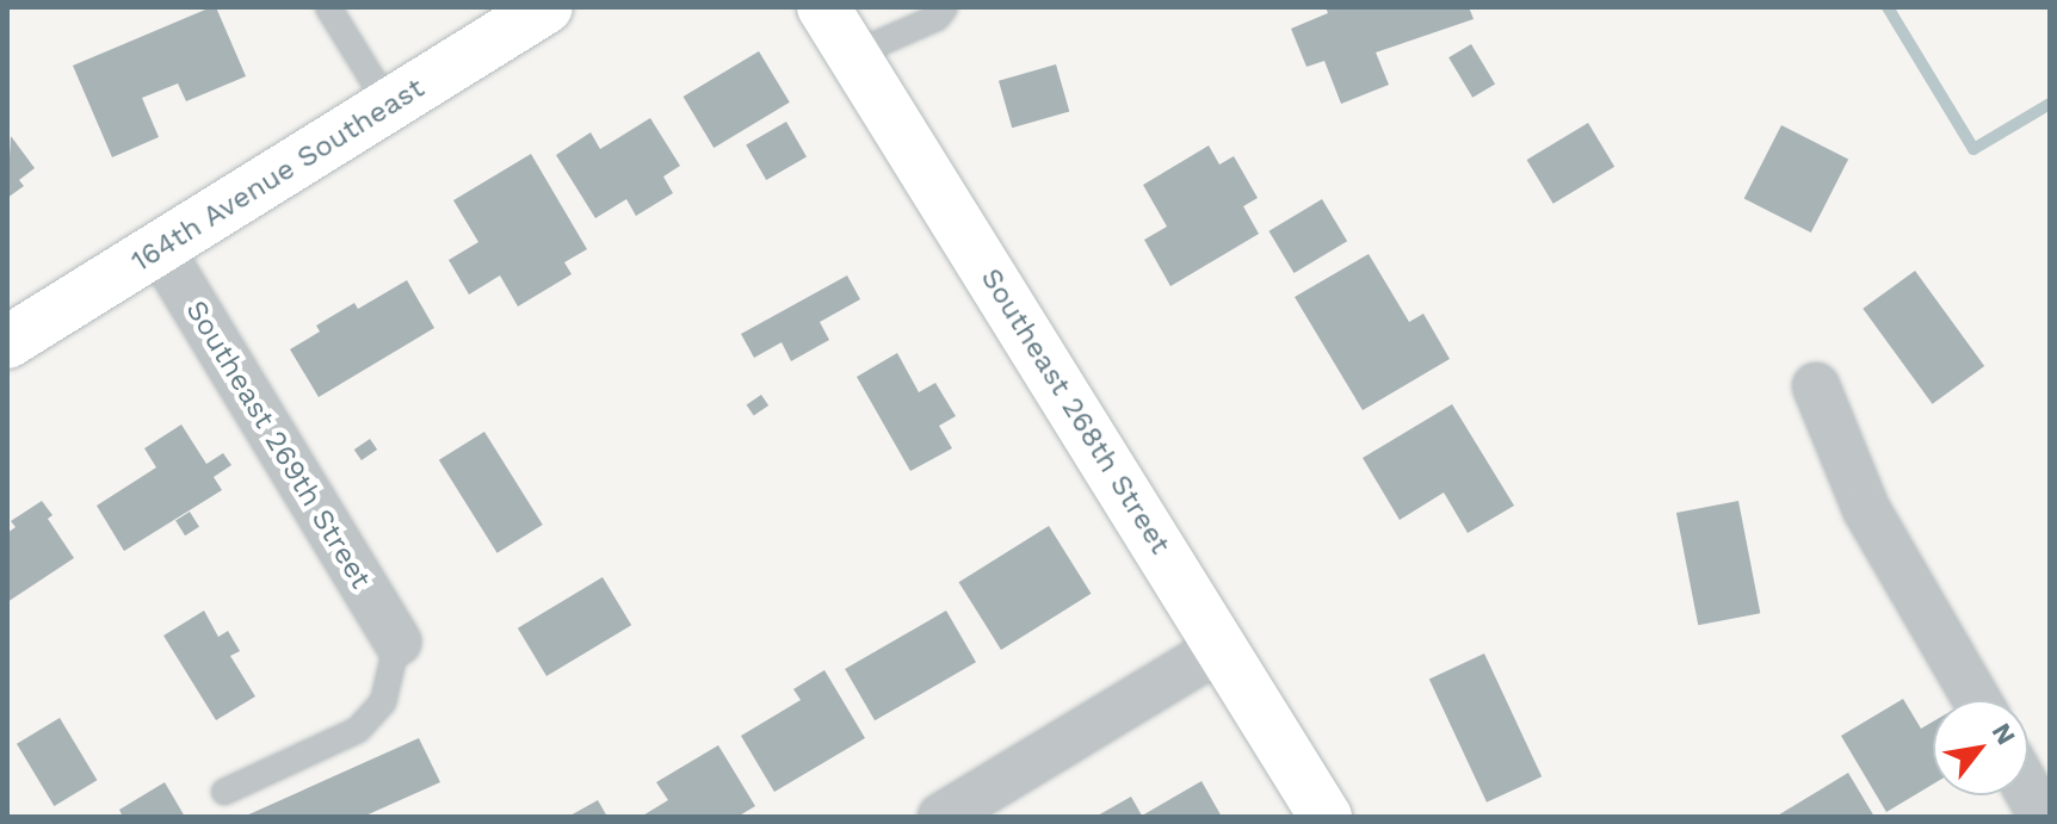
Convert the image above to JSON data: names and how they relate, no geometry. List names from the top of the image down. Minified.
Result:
{"streets":{"street":["164th Avenue Southeast","Southeast 268th Street","Southeast 269th Street"]},"crossings":[["164th Avenue Southeast","Southeast 269th Street"]],"north":"top right"}
